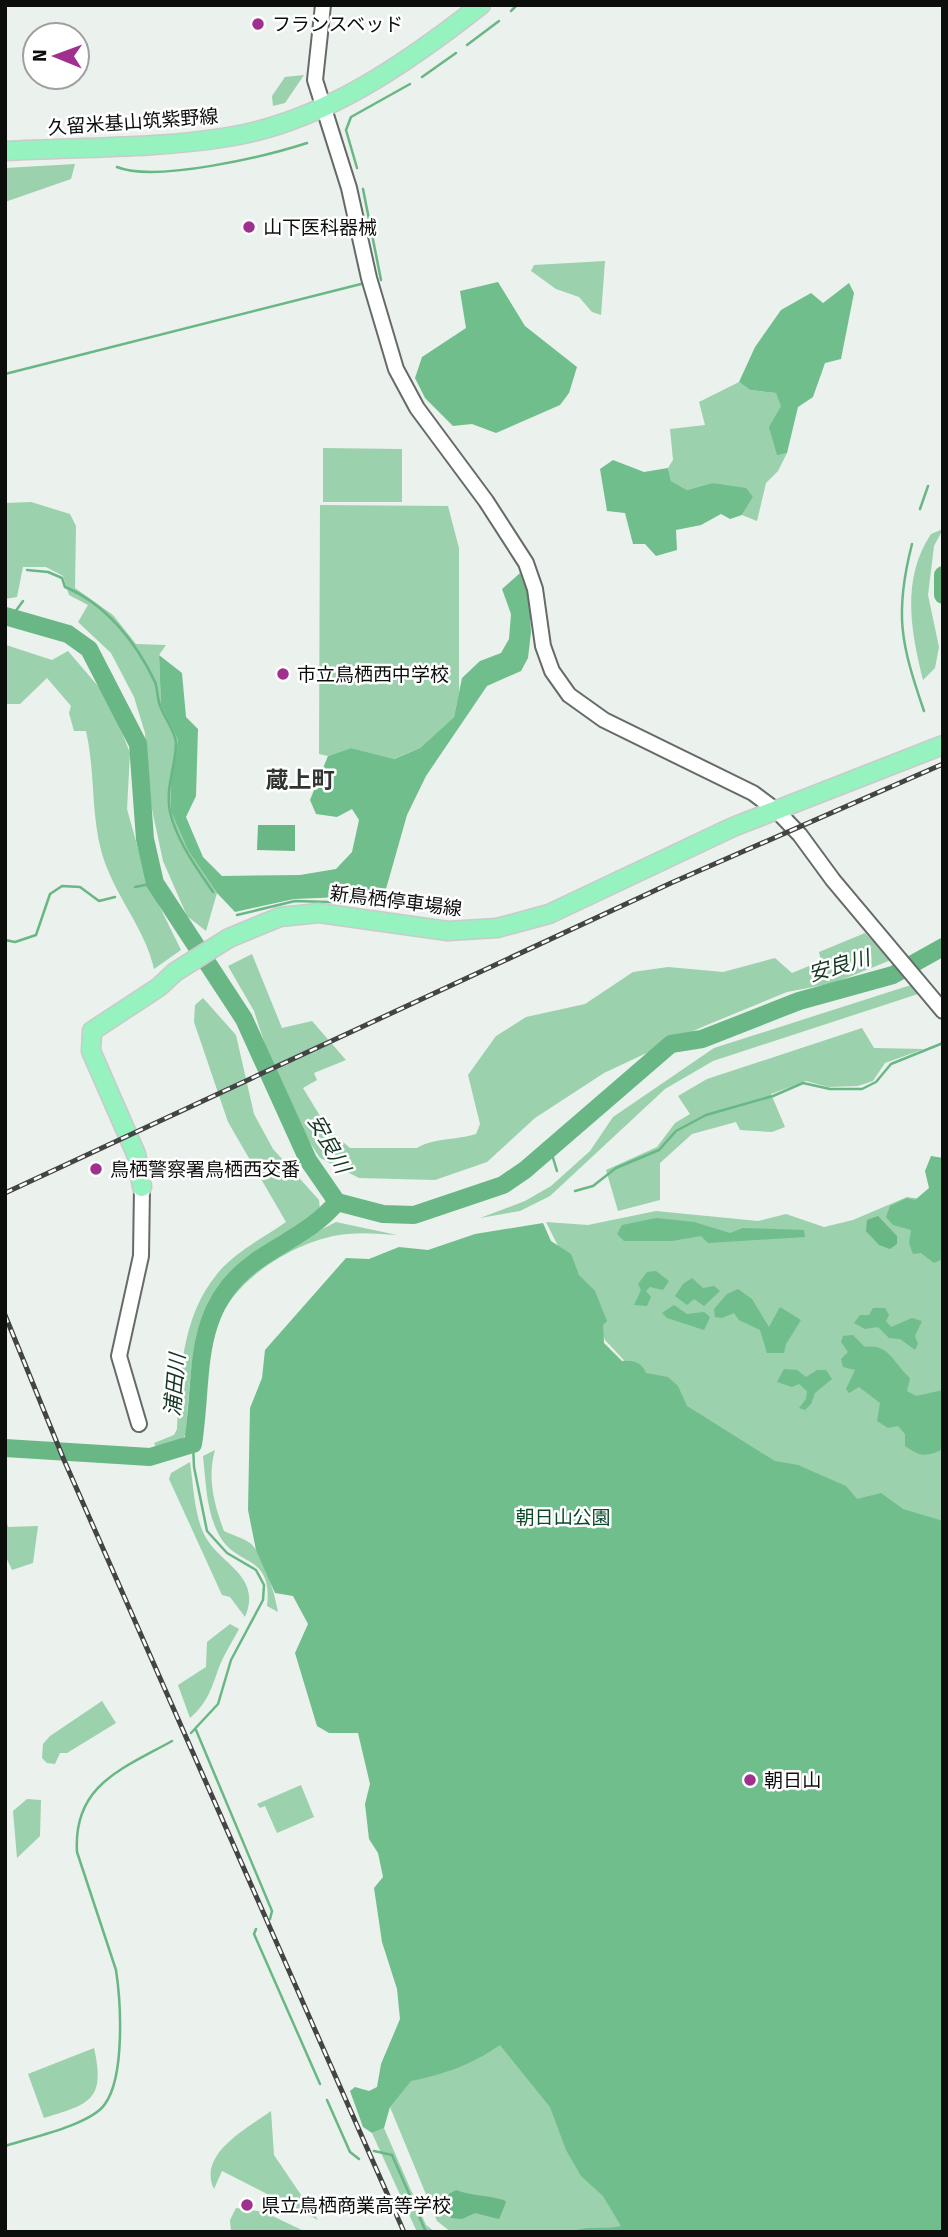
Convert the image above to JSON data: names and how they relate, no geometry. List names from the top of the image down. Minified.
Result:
{"streets":{"main road":["久留米基山筑紫野線","新鳥栖停車場線"]},"districts":["蔵上町"],"water":["安良川","浦田川"],"parks":["朝日山公園"],"places":["フランスベッド","山下医科器械","市立鳥栖西中学校","鳥栖警察署鳥栖西交番","朝日山","県立鳥栖商業高等学校"],"north":"left"}
